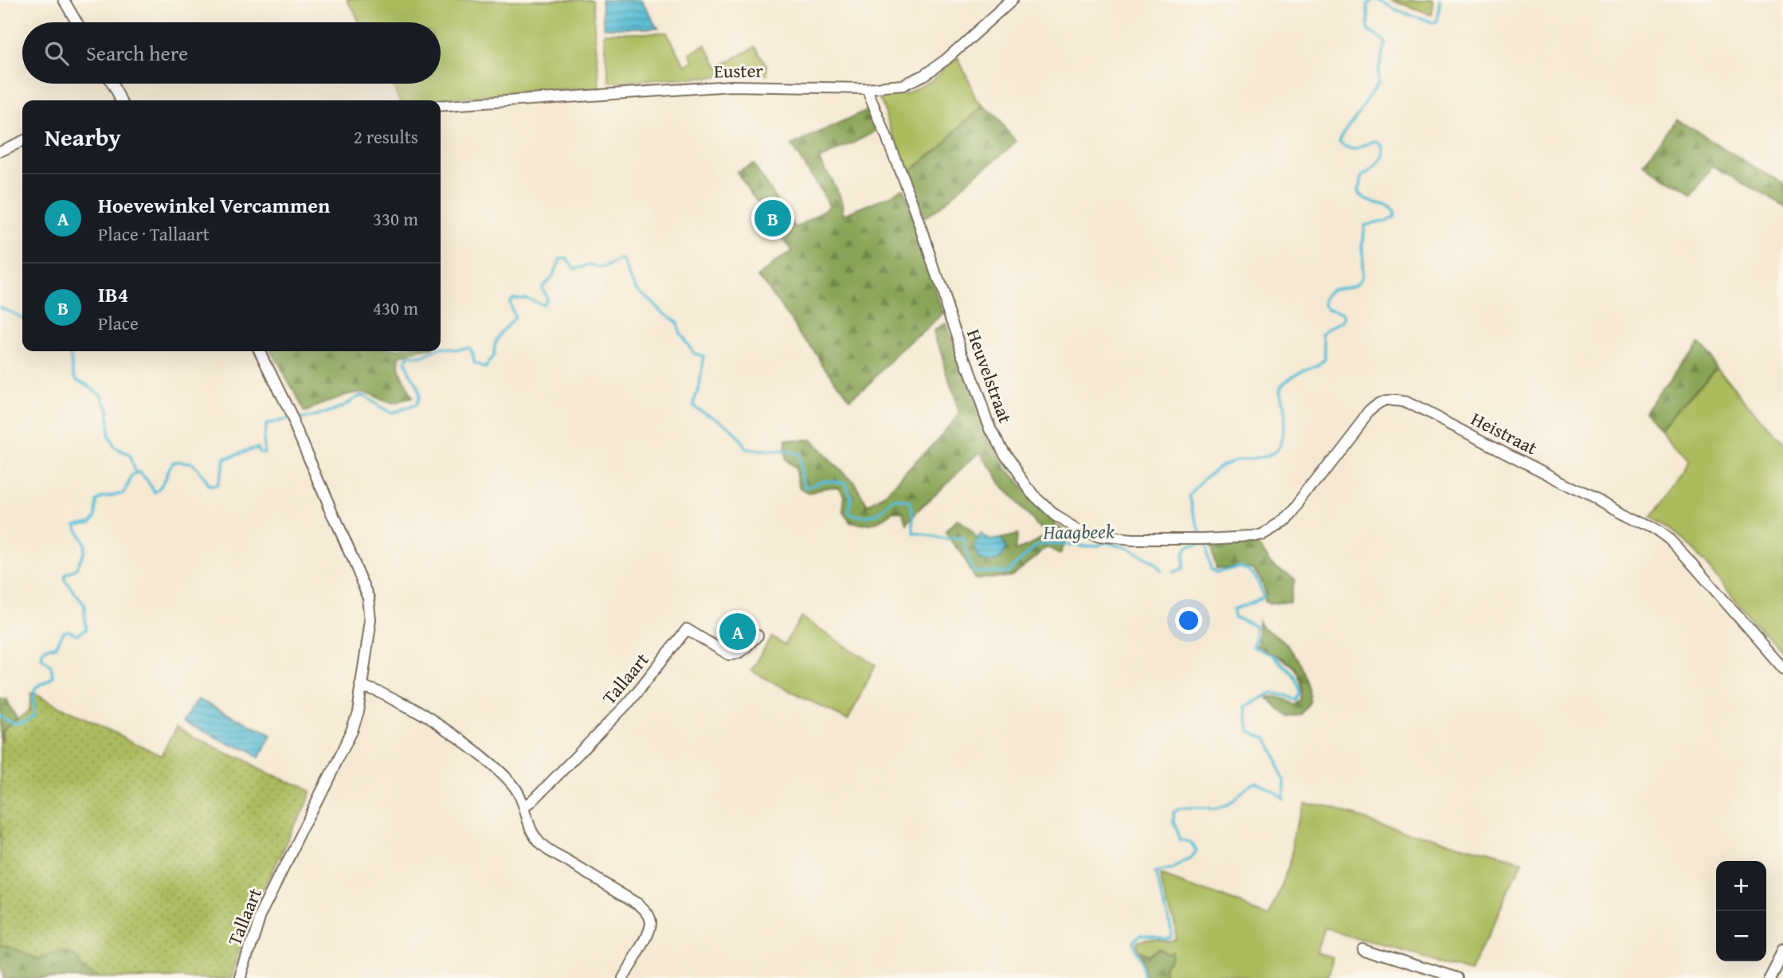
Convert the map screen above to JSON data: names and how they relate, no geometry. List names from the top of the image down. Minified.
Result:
{"streets":{"street":["Euster","Heuvelstraat","Heistraat","Tallaart"]},"crossings":[["Euster","Heuvelstraat"],["Heuvelstraat","Heistraat"]],"water":["Haagbeek"],"page":{"search":"Search here","heading":["Nearby","2 results"],"list":[{"mark":"A","name":"Hoevewinkel Vercammen","note":"Place · Tallaart","value":"330 m"},{"mark":"B","name":"IB4","note":"Place","value":"430 m"}],"pins":["B","A"],"map_buttons":["+","−"]}}
